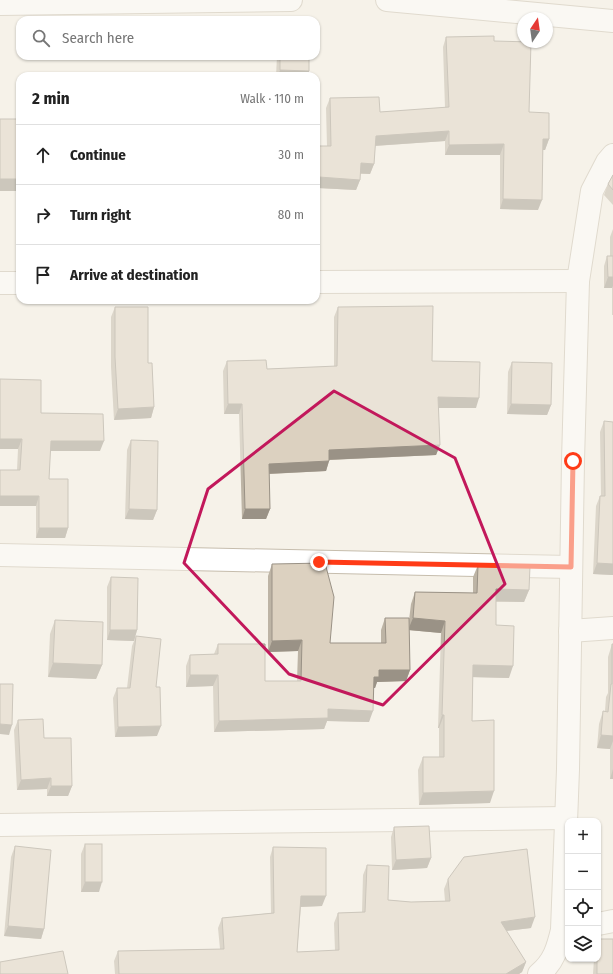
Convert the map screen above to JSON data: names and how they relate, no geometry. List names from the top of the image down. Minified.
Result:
{"north":"top","page":{"search":"Search here","heading":["2 min","Walk · 110 m"],"list":[["Continue","30 m"],["Turn right","80 m"],"Arrive at destination"],"map_buttons":["+","−"]}}
